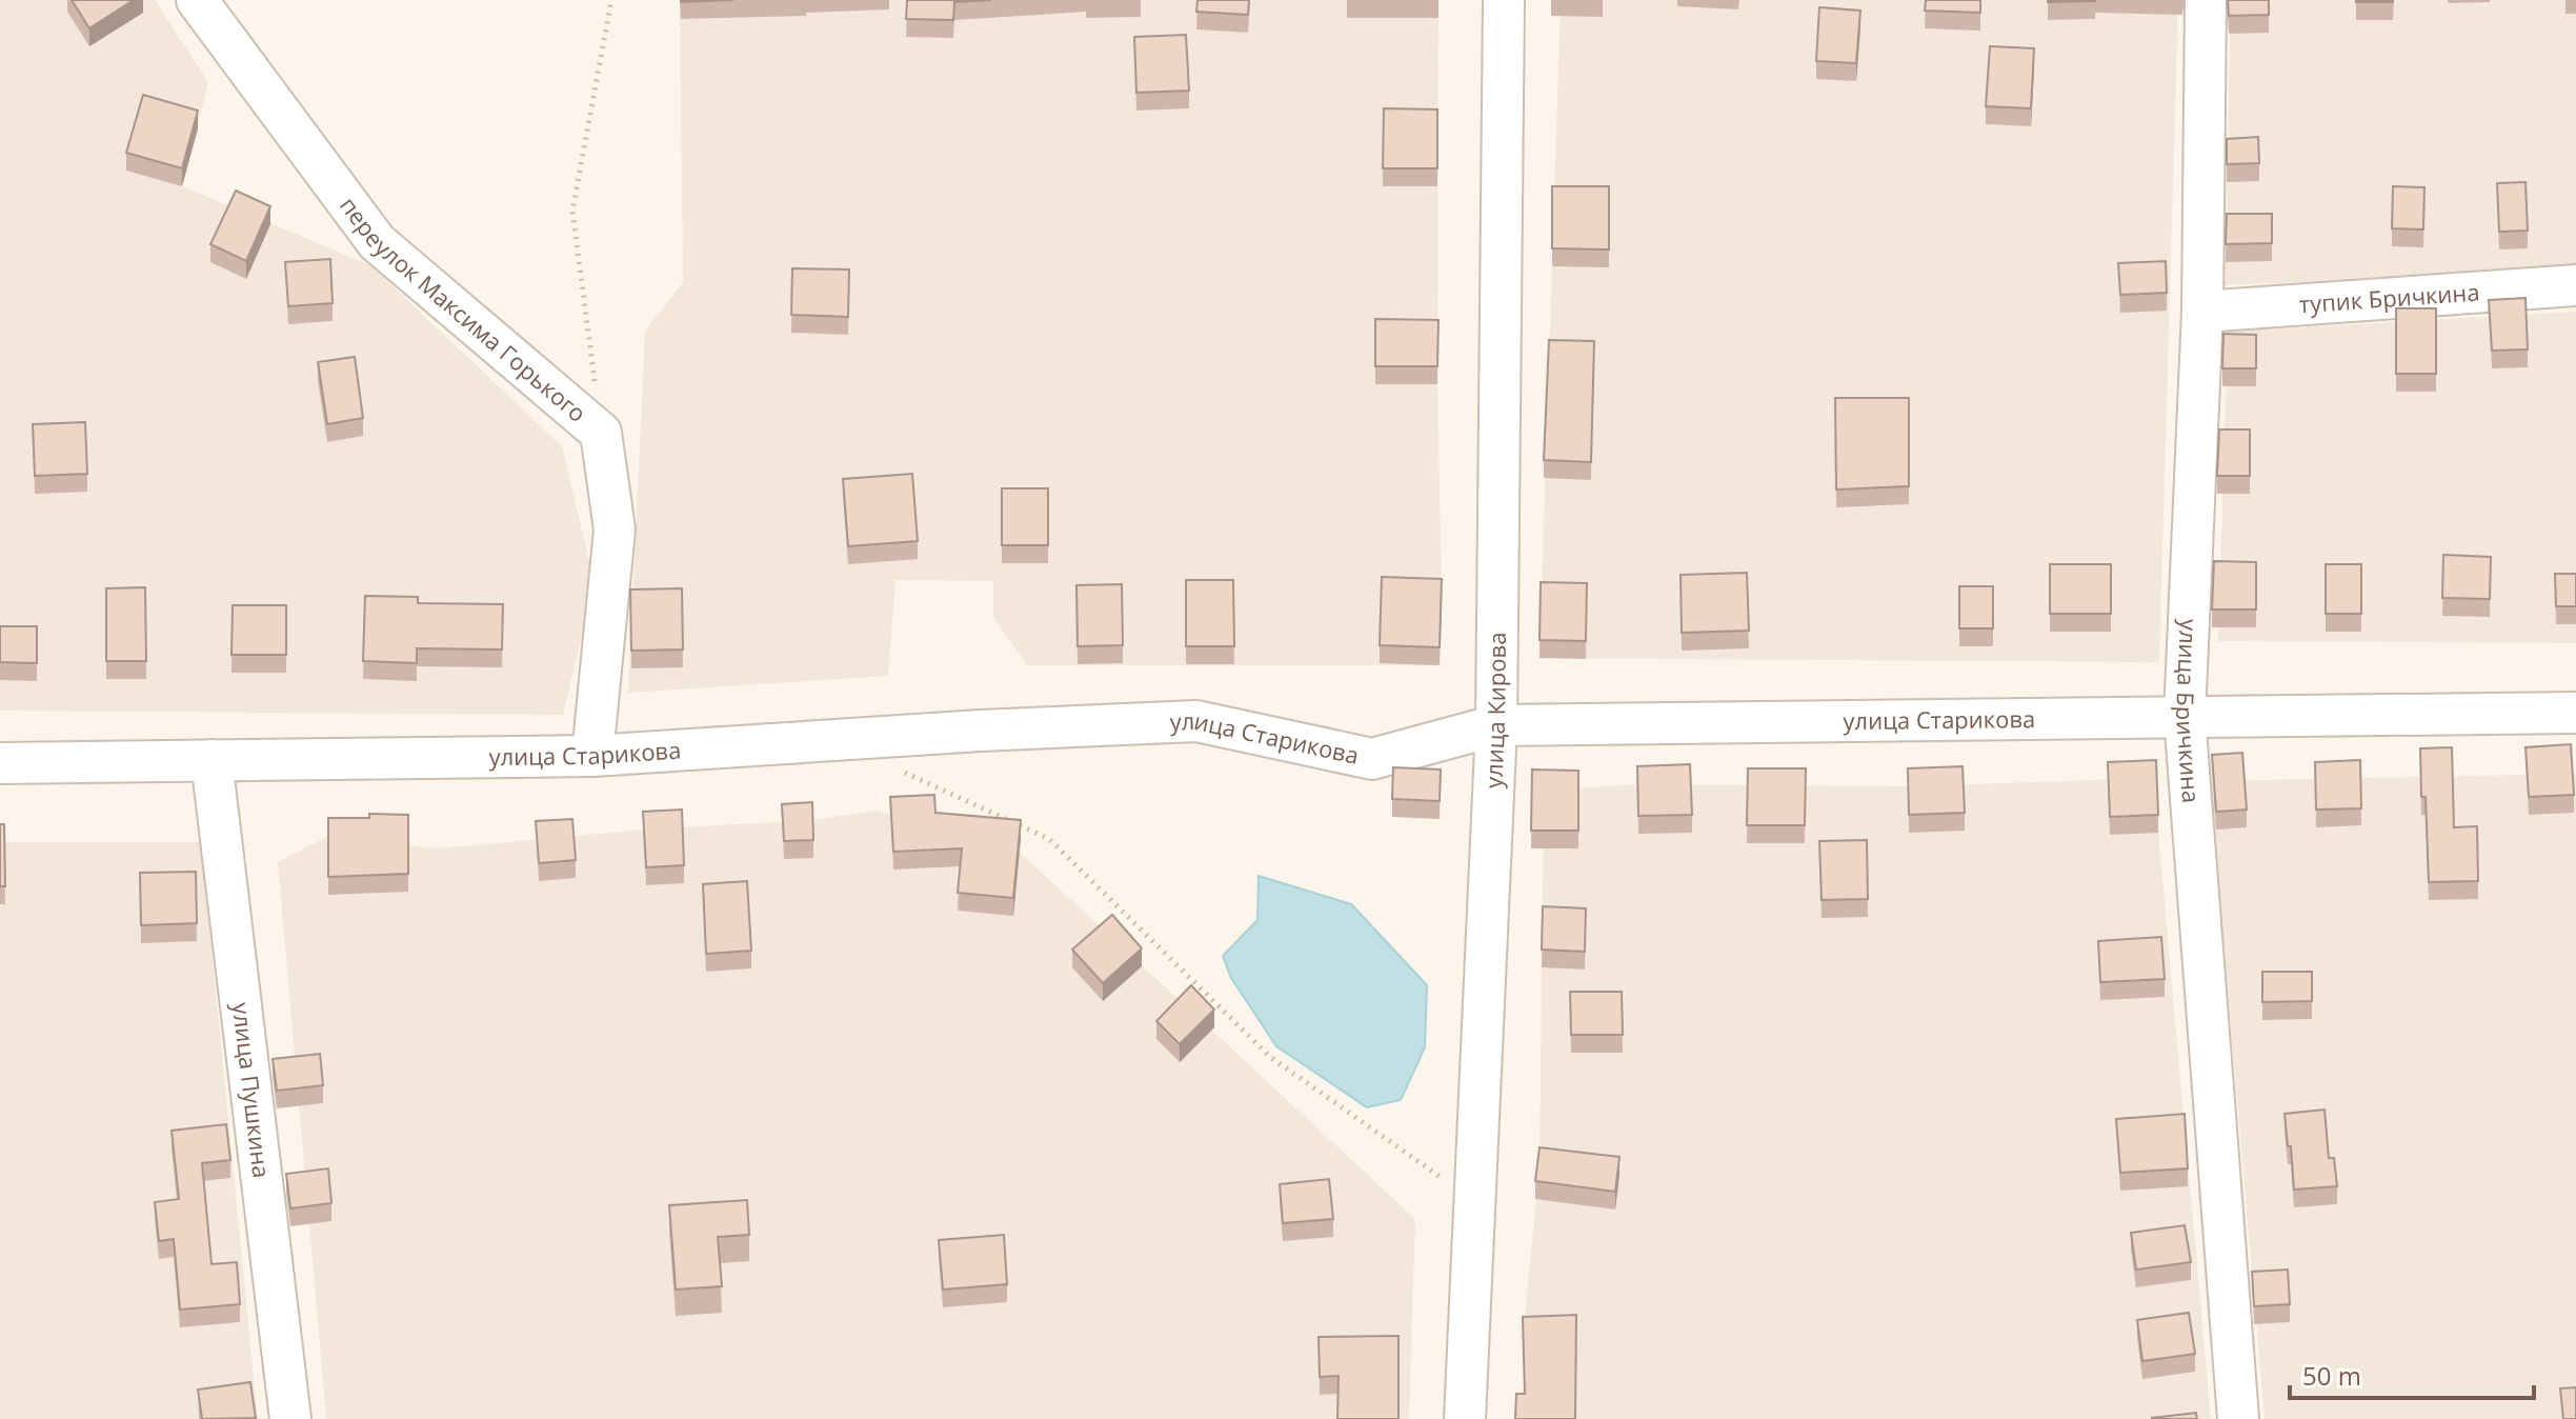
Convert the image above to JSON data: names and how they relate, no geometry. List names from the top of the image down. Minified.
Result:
{"streets":{"street":["тупик Бричкина","переулок Максима Горького","улица Кирова","улица Бричкина","улица Старикова","улица Пушкина"]},"crossings":[["тупик Бричкина","улица Бричкина"],["переулок Максима Горького","улица Старикова"],["улица Кирова","улица Старикова"],["улица Бричкина","улица Старикова"],["улица Старикова","улица Пушкина"]],"scale_bar":"50 m"}
